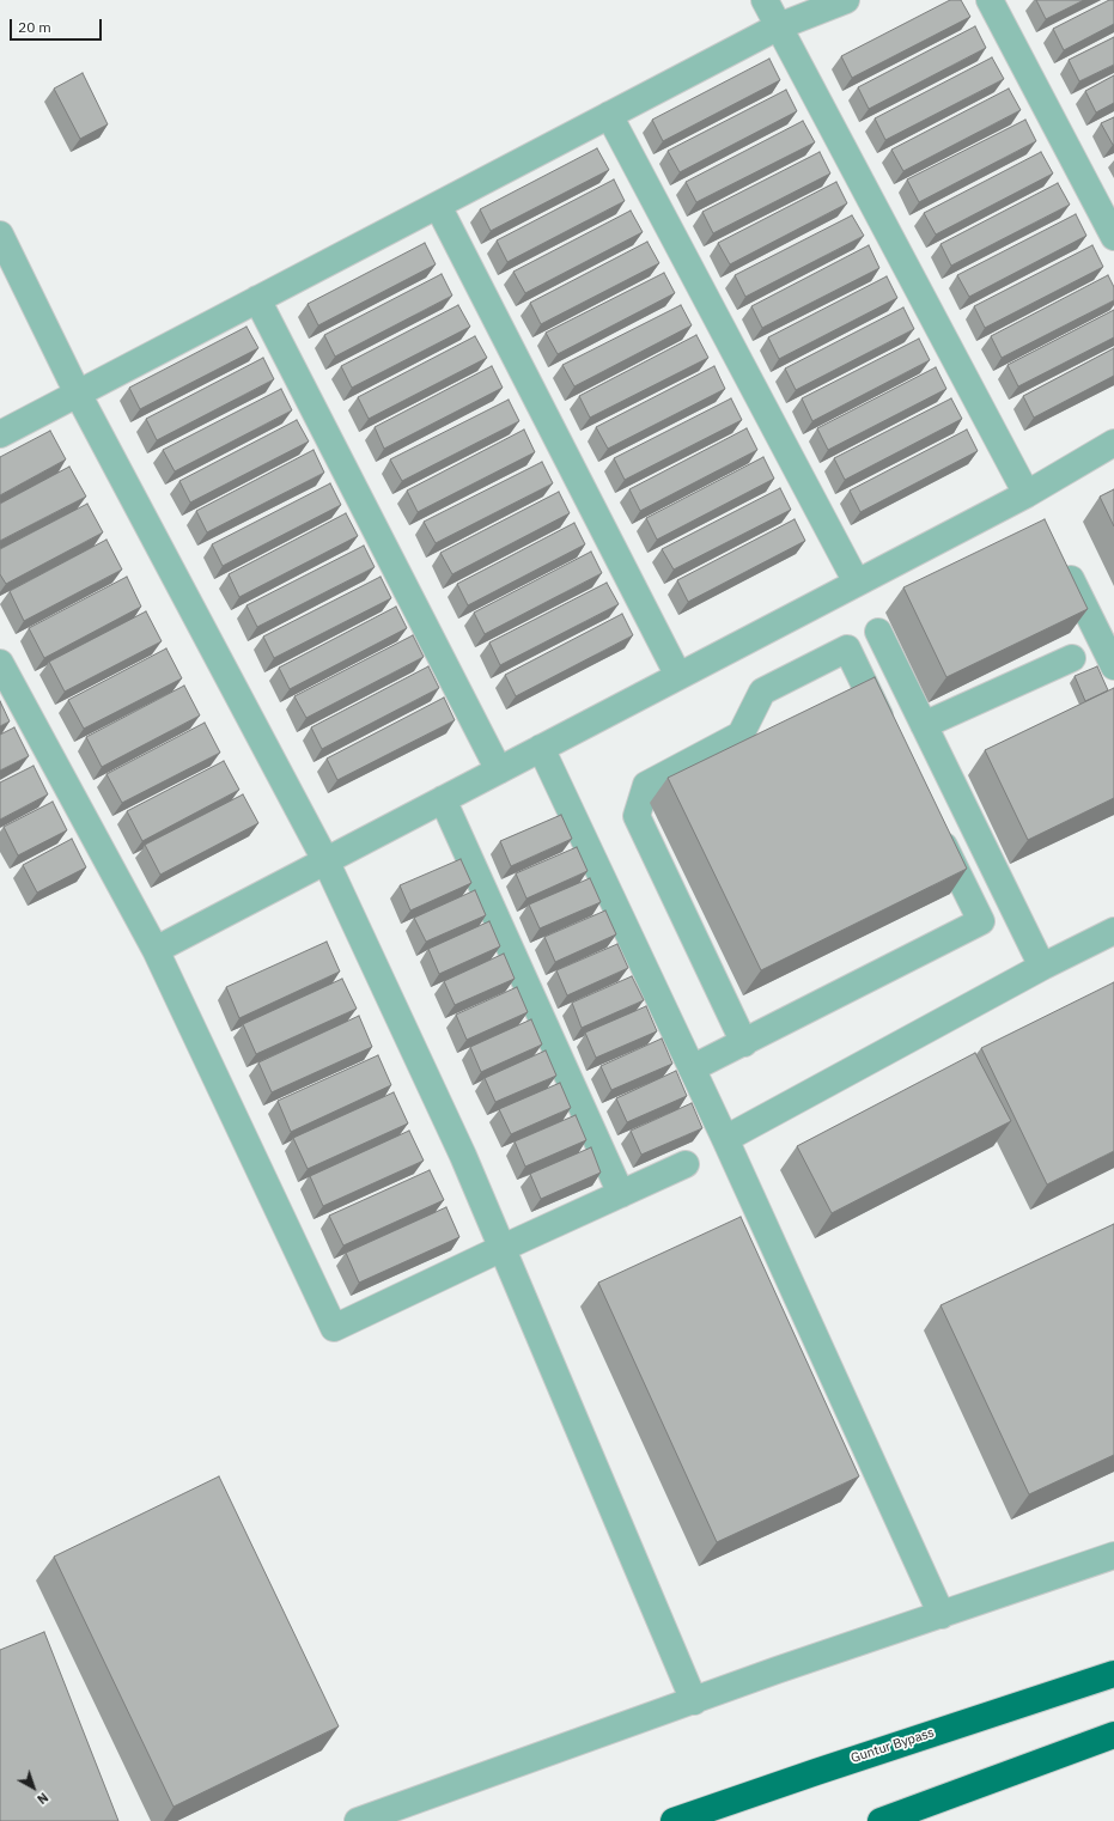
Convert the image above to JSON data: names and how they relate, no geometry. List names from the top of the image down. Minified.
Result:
{"streets":{"highway":["Guntur Bypass"]},"scale_bar":"20 m","north":"bottom right"}
